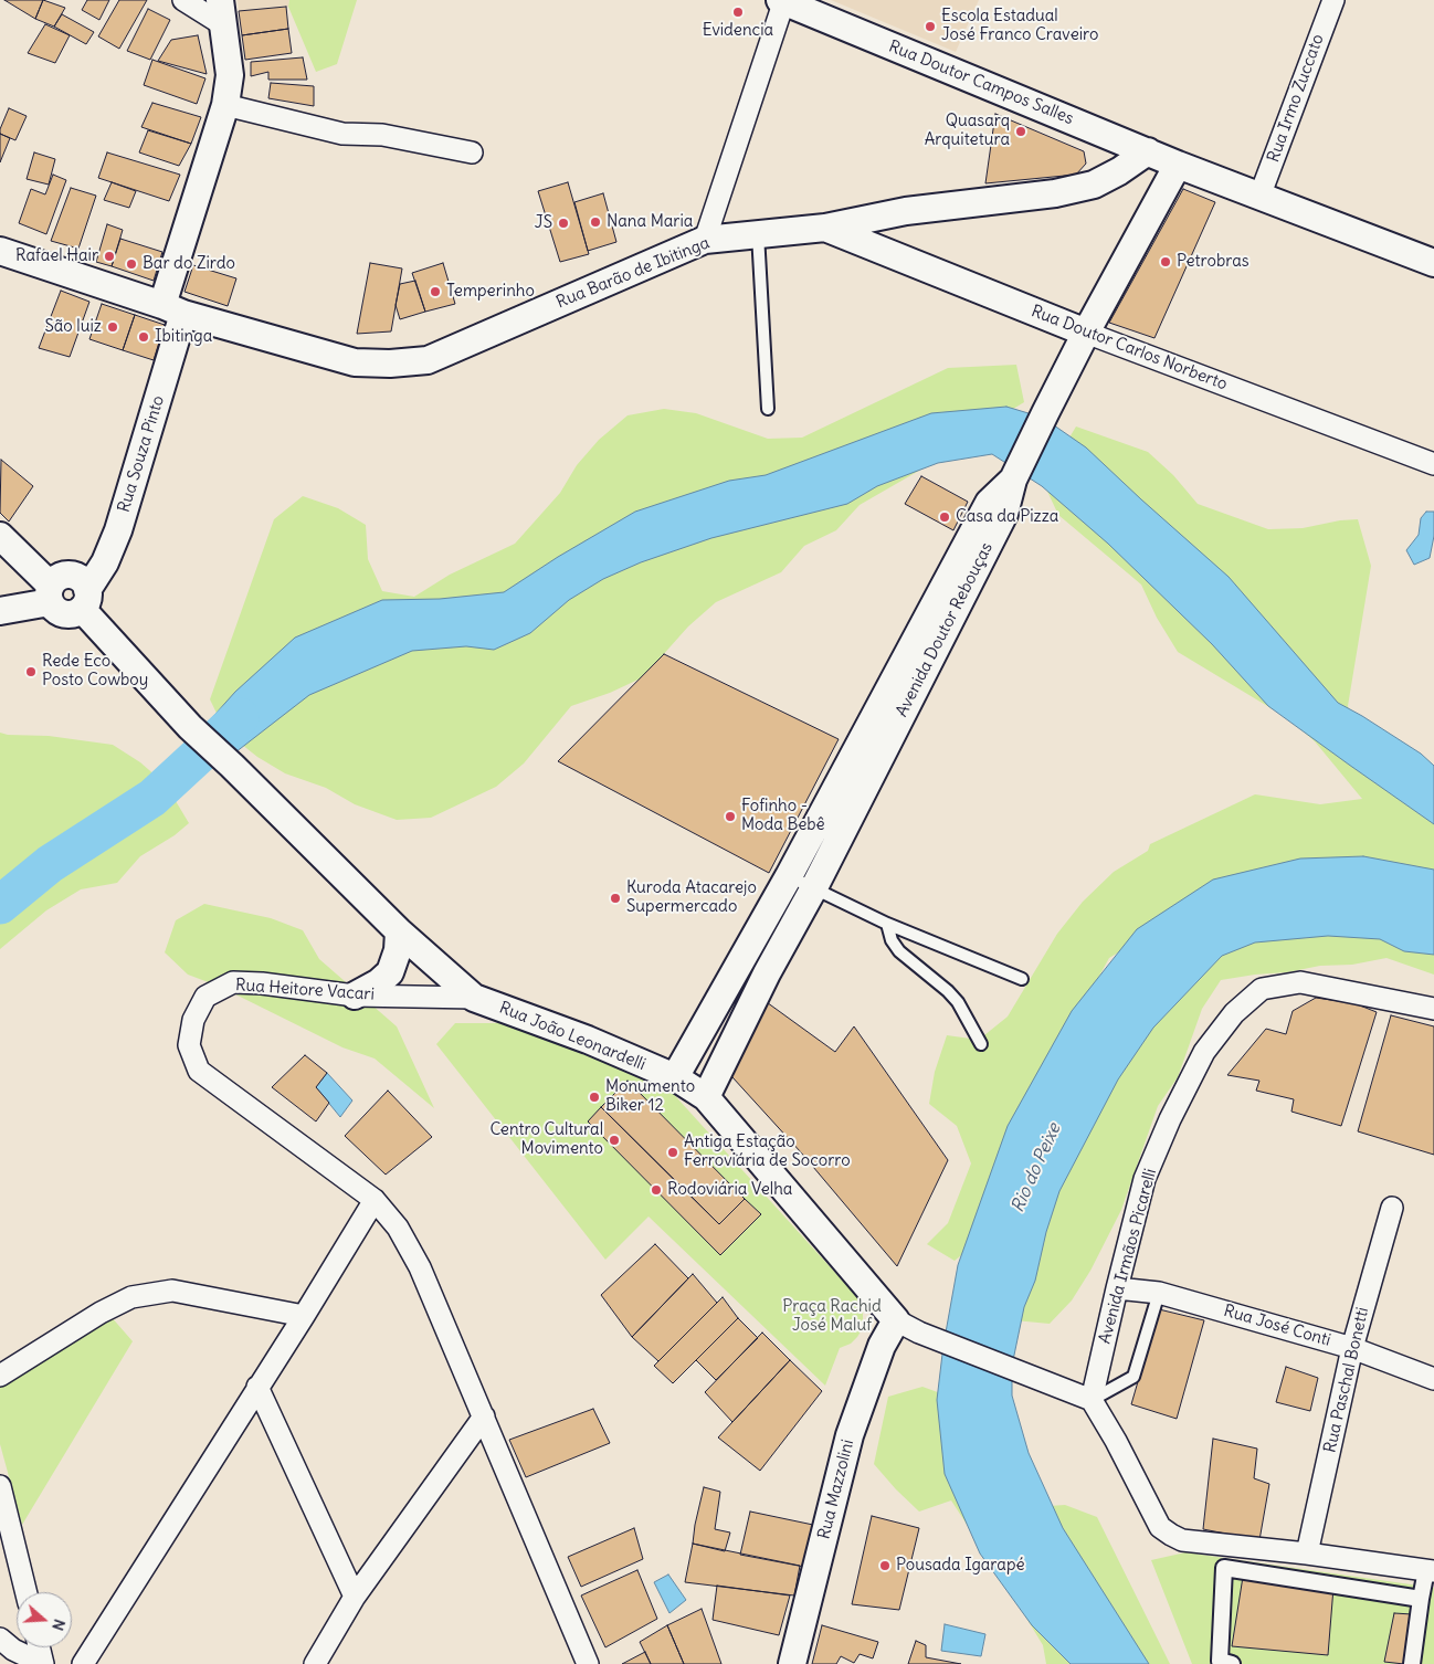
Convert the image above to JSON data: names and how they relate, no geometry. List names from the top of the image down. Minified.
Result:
{"streets":{"street":["Rua Doutor Campos Salles","Rua Irmo Zuccato","Rua Barão de Ibitinga","Rua Doutor Carlos Norberto","Rua Souza Pinto","Avenida Doutor Rebouças","Rua Heitore Vacari","Rua João Leonardelli","Avenida Irmãos Picarelli","Rua José Conti","Rua Paschal Bonetti","Rua Mazzolini"]},"crossings":[["Rua Doutor Campos Salles","Rua Irmo Zuccato"],["Rua Doutor Campos Salles","Rua Barão de Ibitinga"],["Rua Barão de Ibitinga","Rua Doutor Carlos Norberto"],["Rua Barão de Ibitinga","Rua Souza Pinto"],["Rua Doutor Carlos Norberto","Avenida Doutor Rebouças"],["Rua Souza Pinto","Rua João Leonardelli"],["Avenida Doutor Rebouças","Rua João Leonardelli"],["Rua Heitore Vacari","Rua João Leonardelli"],["Rua João Leonardelli","Rua Mazzolini"],["Avenida Irmãos Picarelli","Rua José Conti"],["Rua José Conti","Rua Paschal Bonetti"]],"water":["Rio do Peixe"],"parks":["Praça Rachid José Maluf"],"places":["Evidencia","Escola Estadual José Franco Craveiro","Quasarq Arquitetura","Nana Maria","JS","Rafael Hair","Petrobras","Bar do Zirdo","Temperinho","São luiz","Ibitinga","Casa da Pizza","Rede Eco Posto Cowboy","Fofinho - Moda Bebê","Kuroda Atacarejo Supermercado","Monumento Biker 12","Centro Cultural Movimento","Antiga Estação Ferroviária de Socorro","Rodoviária Velha","Pousada Igarapé"],"north":"right"}
